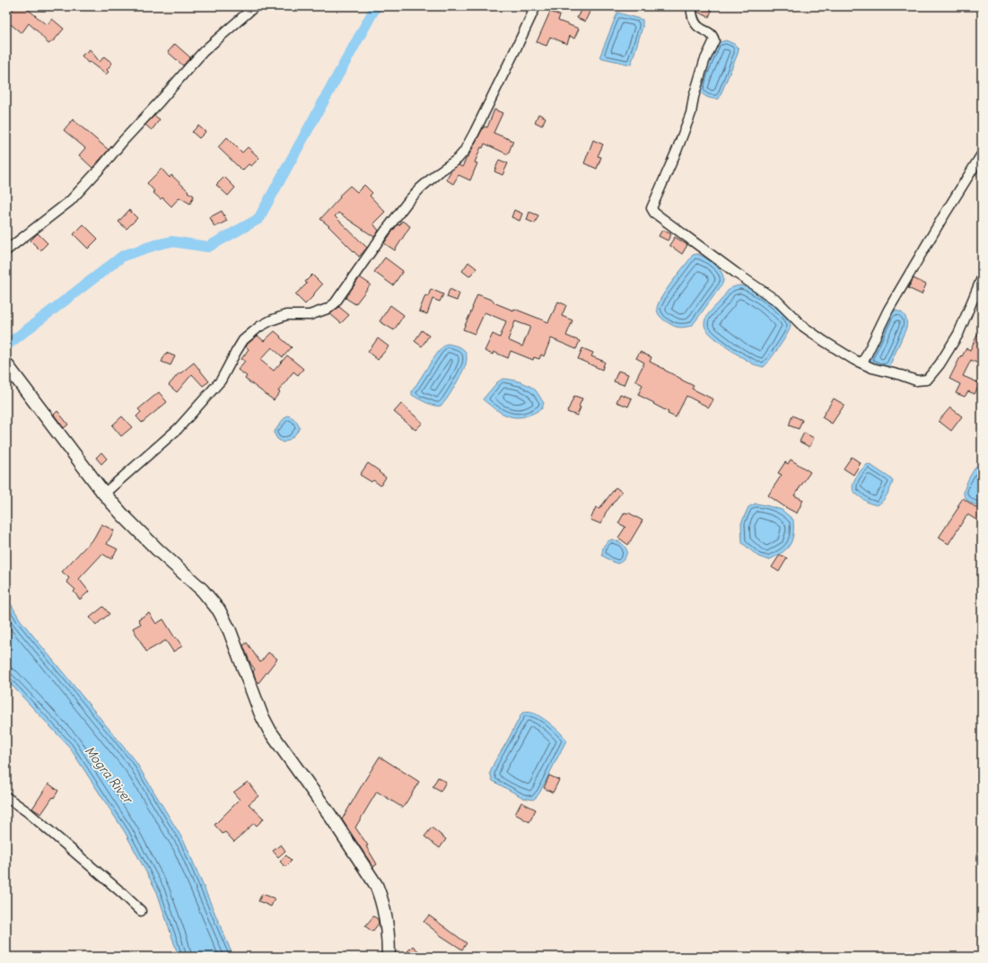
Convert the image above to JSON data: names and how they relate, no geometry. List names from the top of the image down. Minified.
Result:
{"water":["Mogra River"]}
